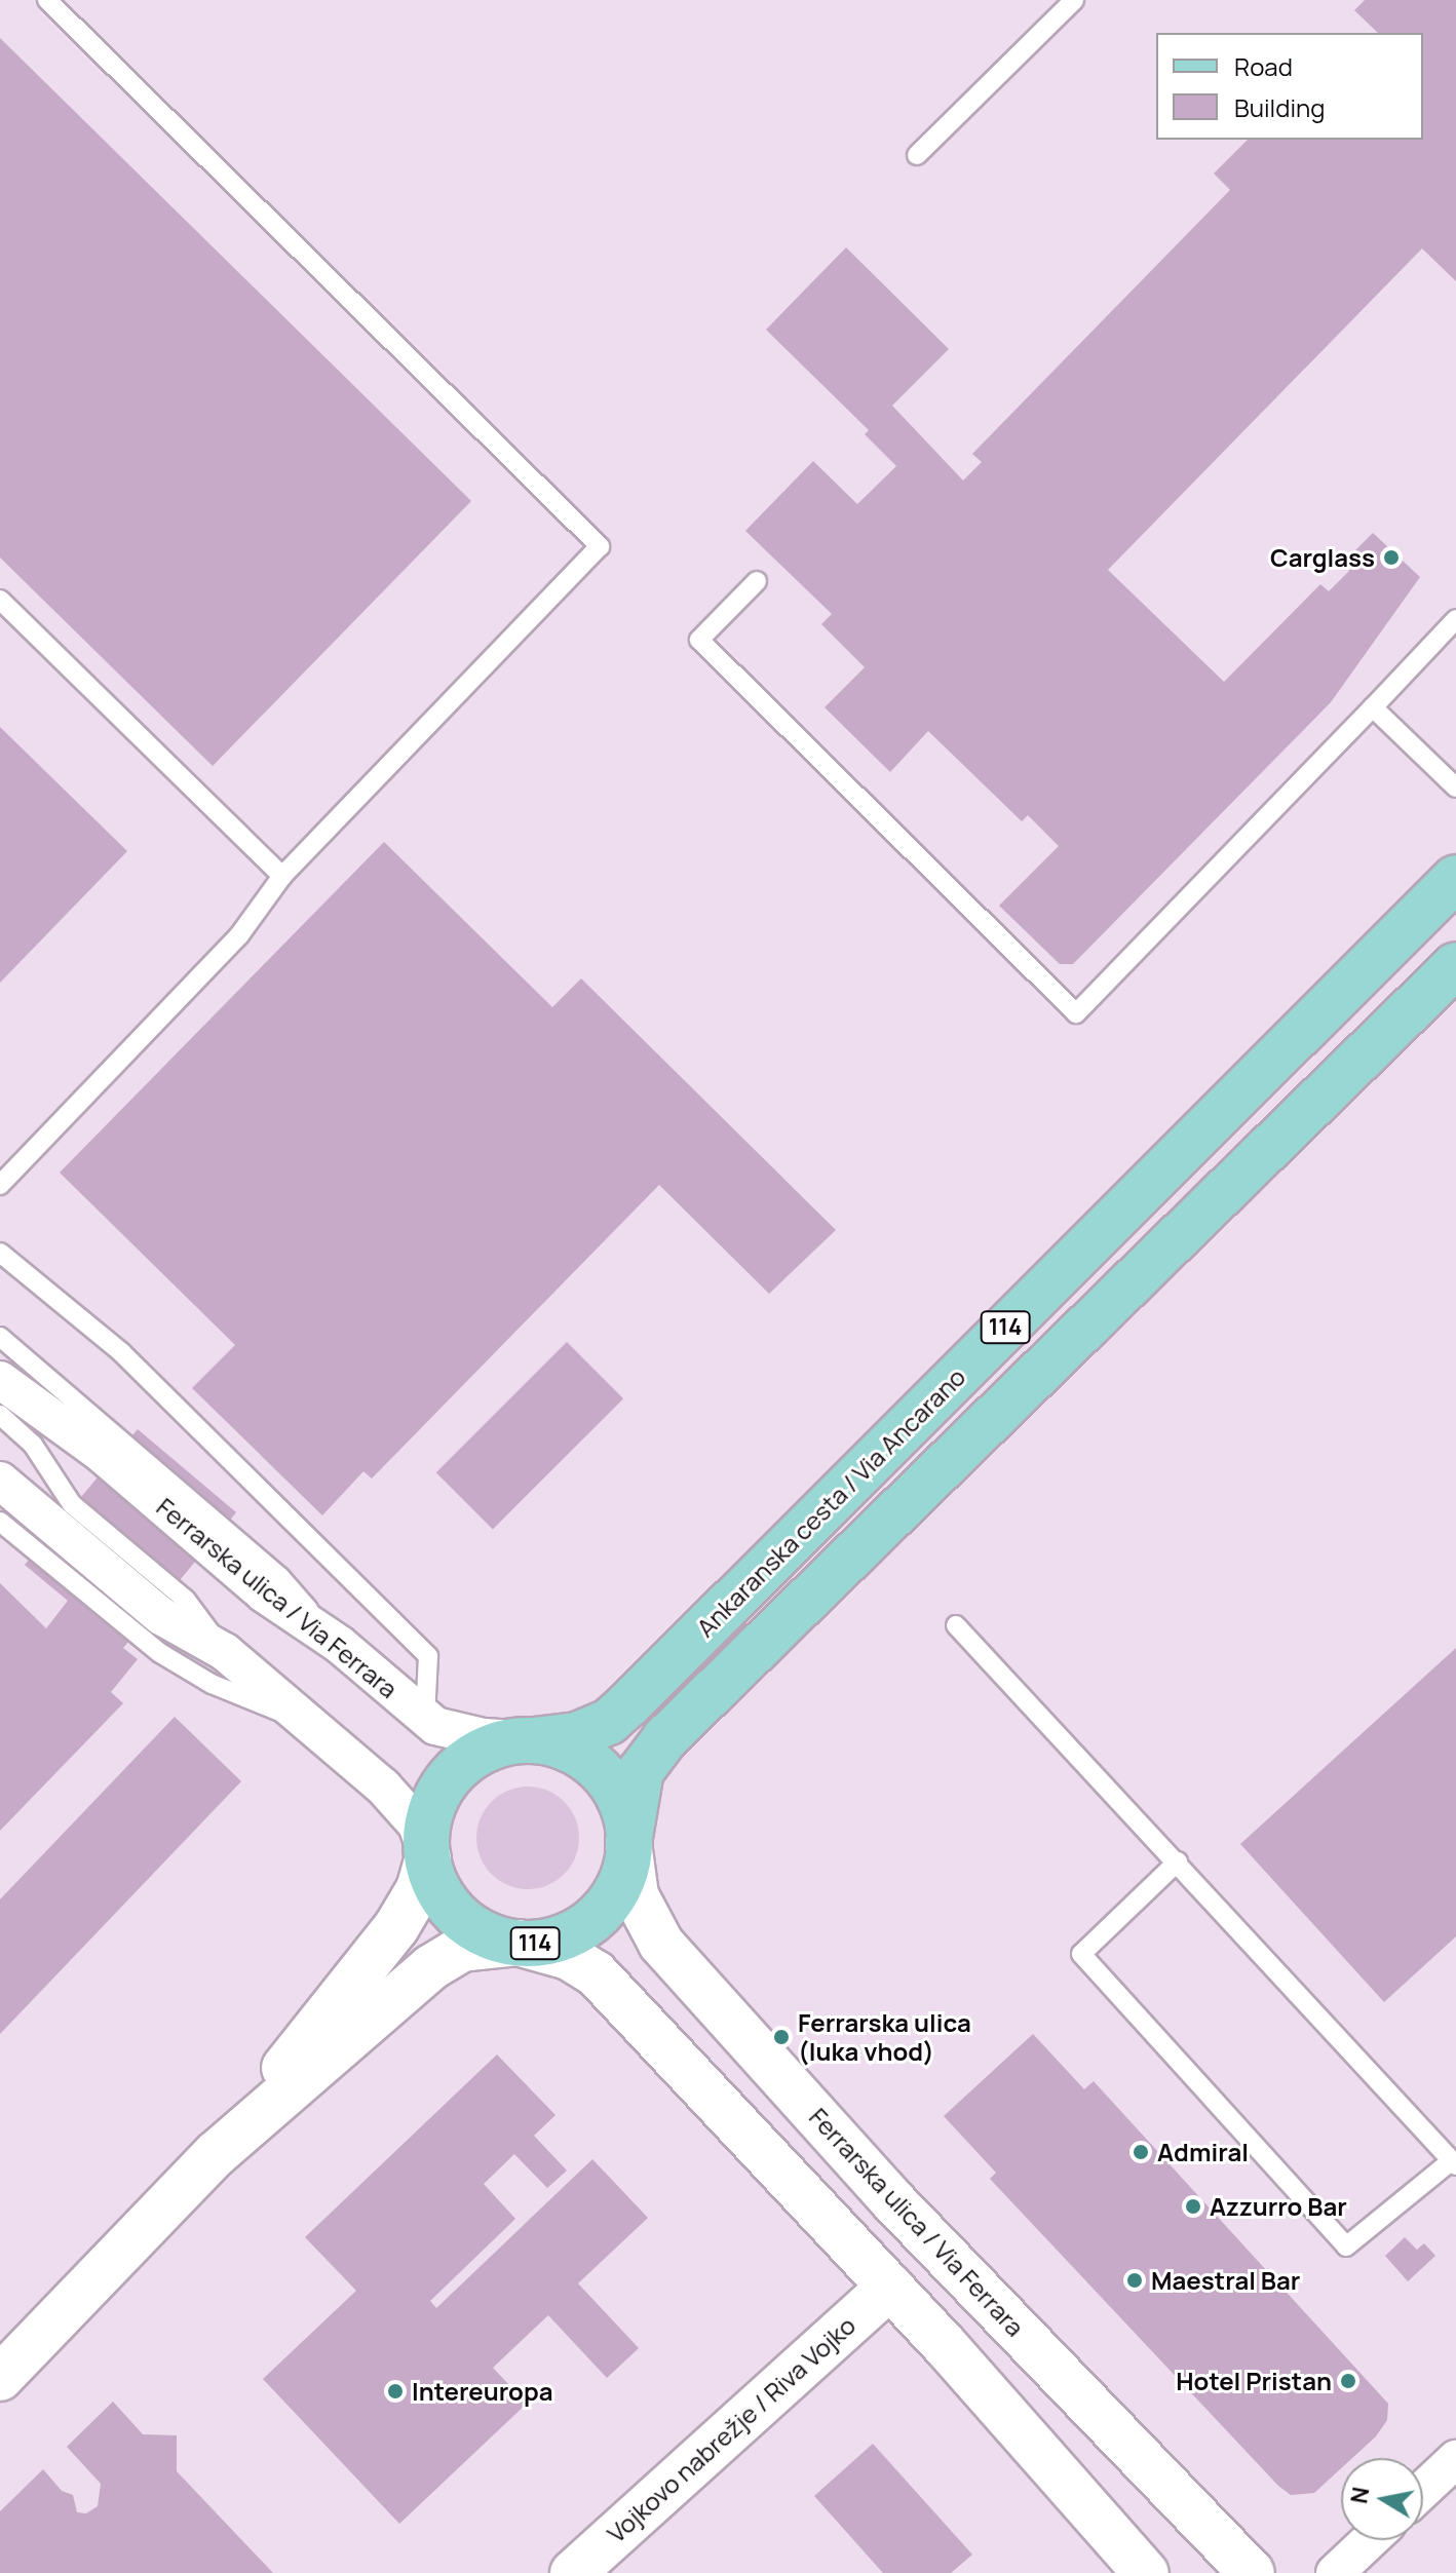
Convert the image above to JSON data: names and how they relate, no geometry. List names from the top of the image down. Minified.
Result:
{"streets":{"main road":["114","Ankaranska cesta / Via Ancarano","Ferrarska ulica / Via Ferrara","Vojkovo nabrežje / Riva Vojko"]},"crossings":[["114","Ankaranska cesta / Via Ancarano"],["114","Ferrarska ulica / Via Ferrara"],["Ankaranska cesta / Via Ancarano","Ferrarska ulica / Via Ferrara"]],"places":["Carglass","Ferrarska ulica (luka vhod)","Admiral","Azzurro Bar","Maestral Bar","Hotel Pristan","Intereuropa"],"legend":["Road","Building"],"north":"left"}
